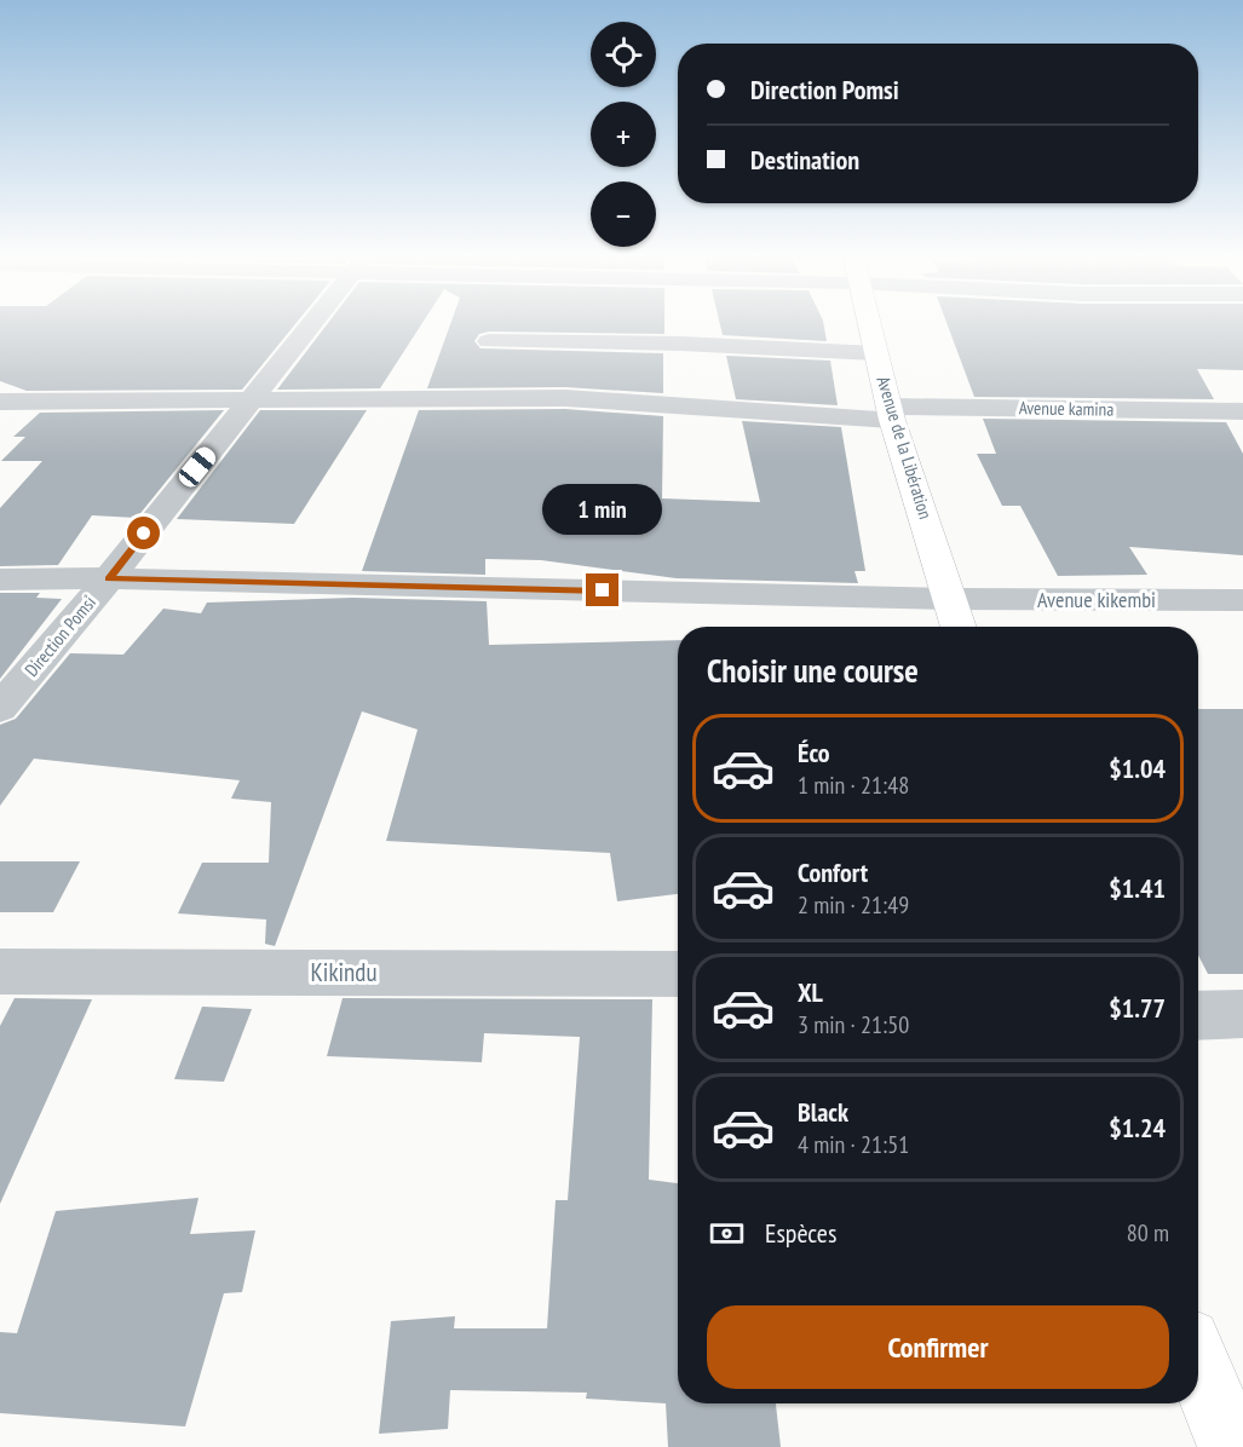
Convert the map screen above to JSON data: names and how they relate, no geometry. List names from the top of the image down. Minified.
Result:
{"streets":{"highway":["Avenue de la Libération"],"street":["Avenue kamina","Avenue kikembi","Direction Pomsi","Kikindu"]},"crossings":[["Avenue kamina","Avenue de la Libération"],["Avenue kamina","Direction Pomsi"],["Avenue de la Libération","Avenue kikembi"],["Avenue kikembi","Direction Pomsi"]],"page":{"map_buttons":["+","−"],"banner":["Direction Pomsi","Destination"],"bubble":"1 min","heading":"Choisir une course","list":[{"name":"Éco","note":"1 min · 21:48","value":"$1.04"},{"name":"Confort","note":"2 min · 21:49","value":"$1.41"},{"name":"XL","note":"3 min · 21:50","value":"$1.77"},{"name":"Black","note":"4 min · 21:51","value":"$1.24"}],"pay":["Espèces","80 m"],"buttons":"Confirmer"}}
